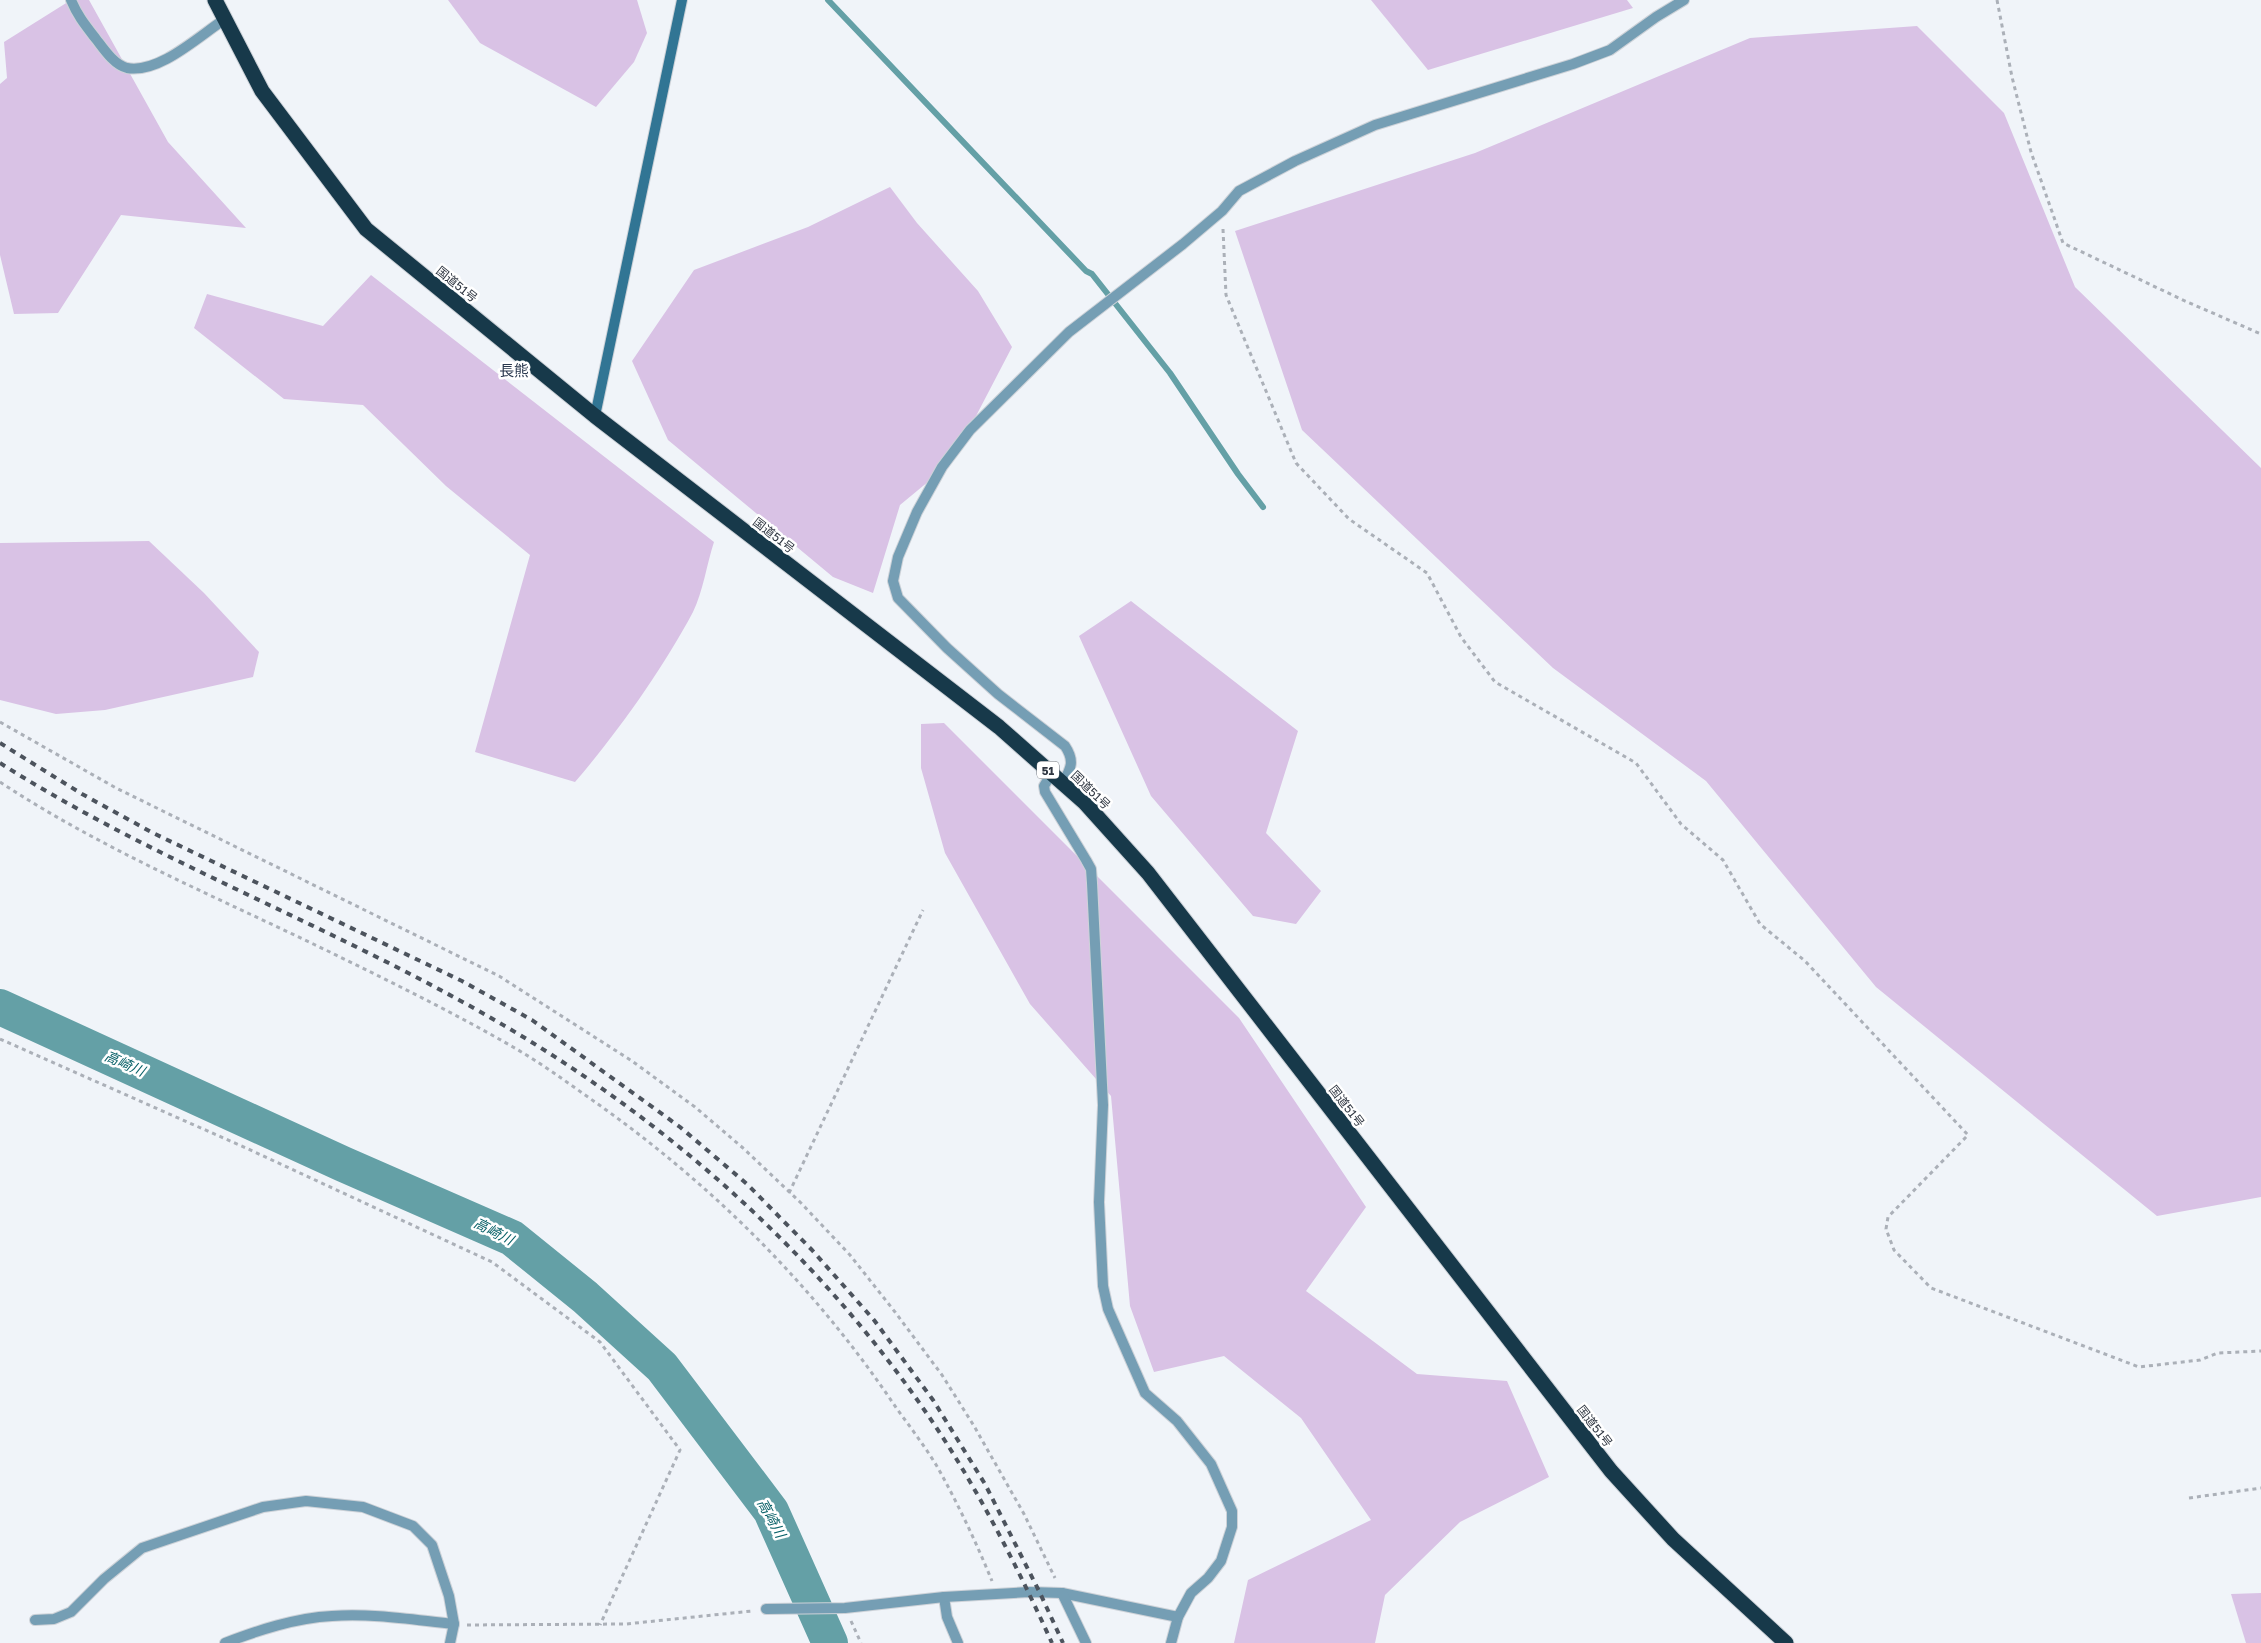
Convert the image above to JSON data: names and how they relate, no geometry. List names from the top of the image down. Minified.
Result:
{"streets":{"highway":["国道51号","51"]},"districts":["長熊"],"water":["高崎川"]}
